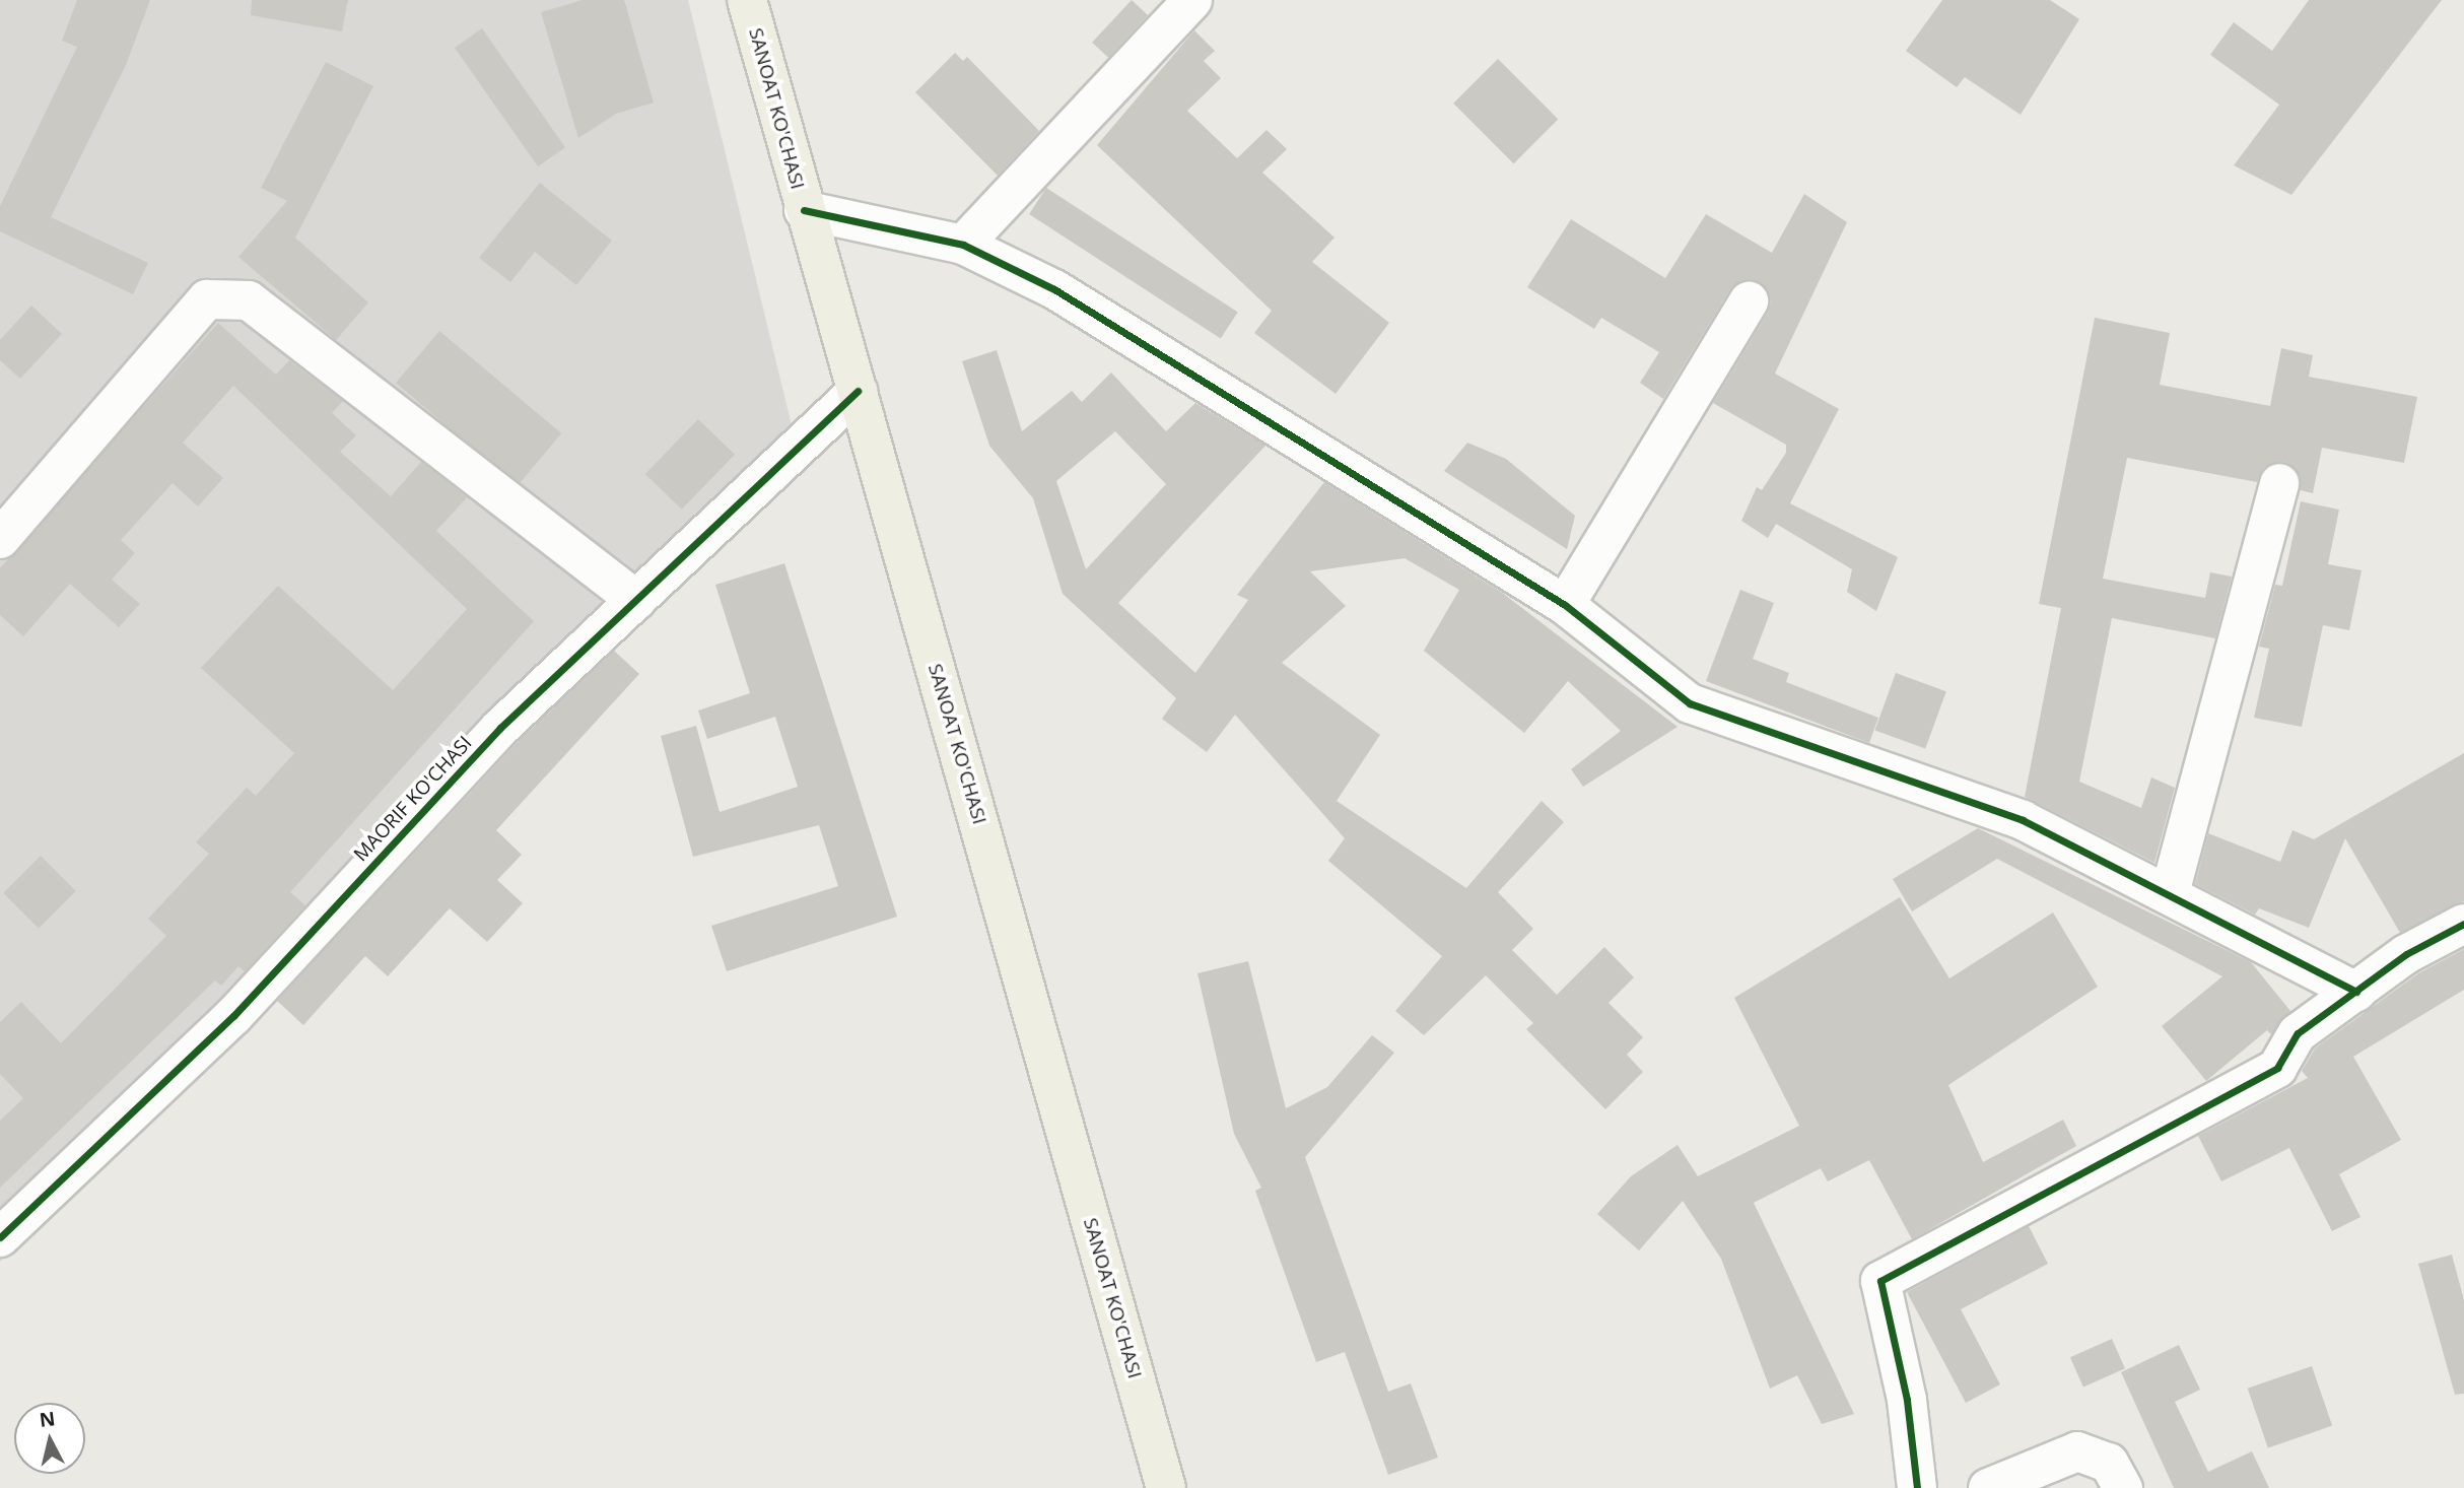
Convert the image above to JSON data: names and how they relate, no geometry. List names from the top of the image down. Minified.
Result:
{"streets":{"main road":["SANOAT KO'CHASI"],"street":["MAORIF KO'CHASI"]},"crossings":[["SANOAT KO'CHASI","MAORIF KO'CHASI"]],"north":"top"}
